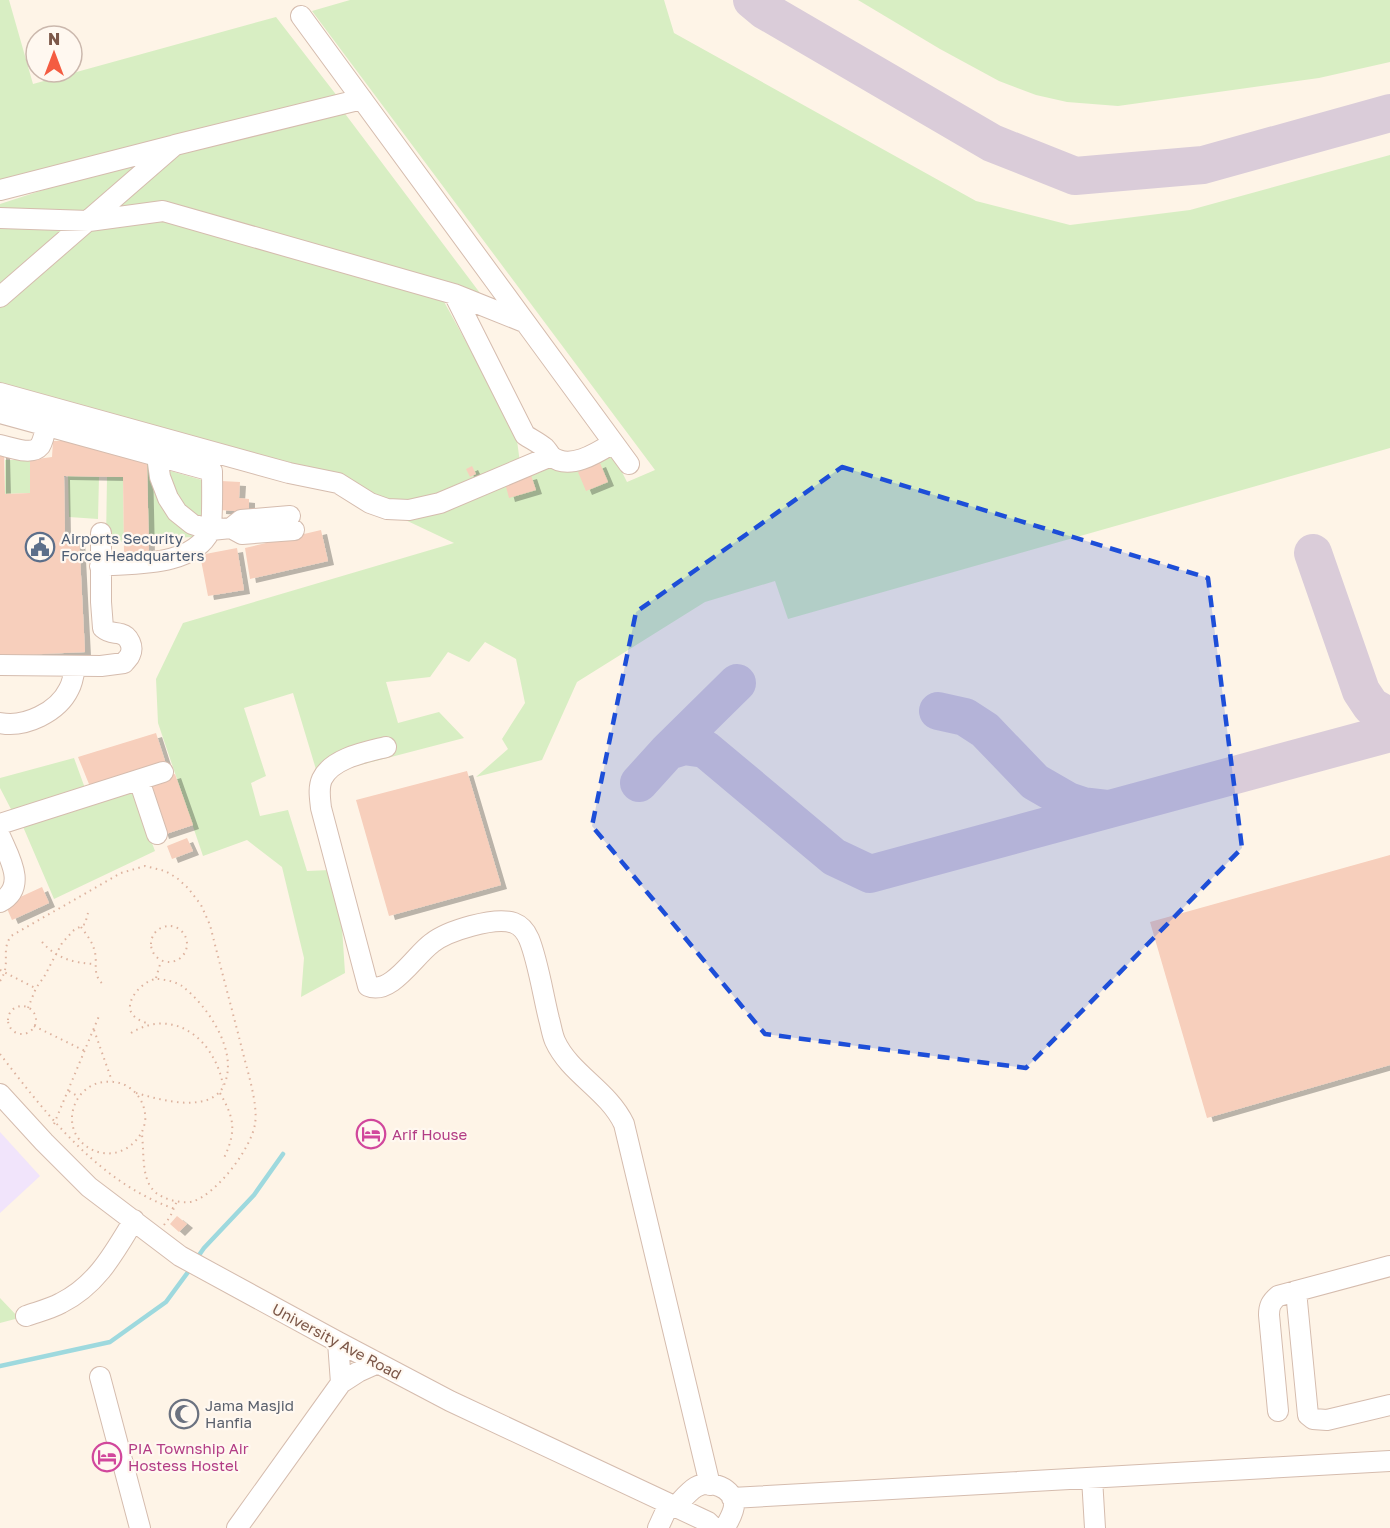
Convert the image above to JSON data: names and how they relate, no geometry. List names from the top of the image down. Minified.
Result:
{"streets":{"street":["University Ave Road"]},"places":{"public building":["Airports Security Force Headquarters"],"hotel":["Arif House","PIA Township Air Hostess Hostel"],"mosque":["Jama Masjid Hanfia"]},"north":"top"}
